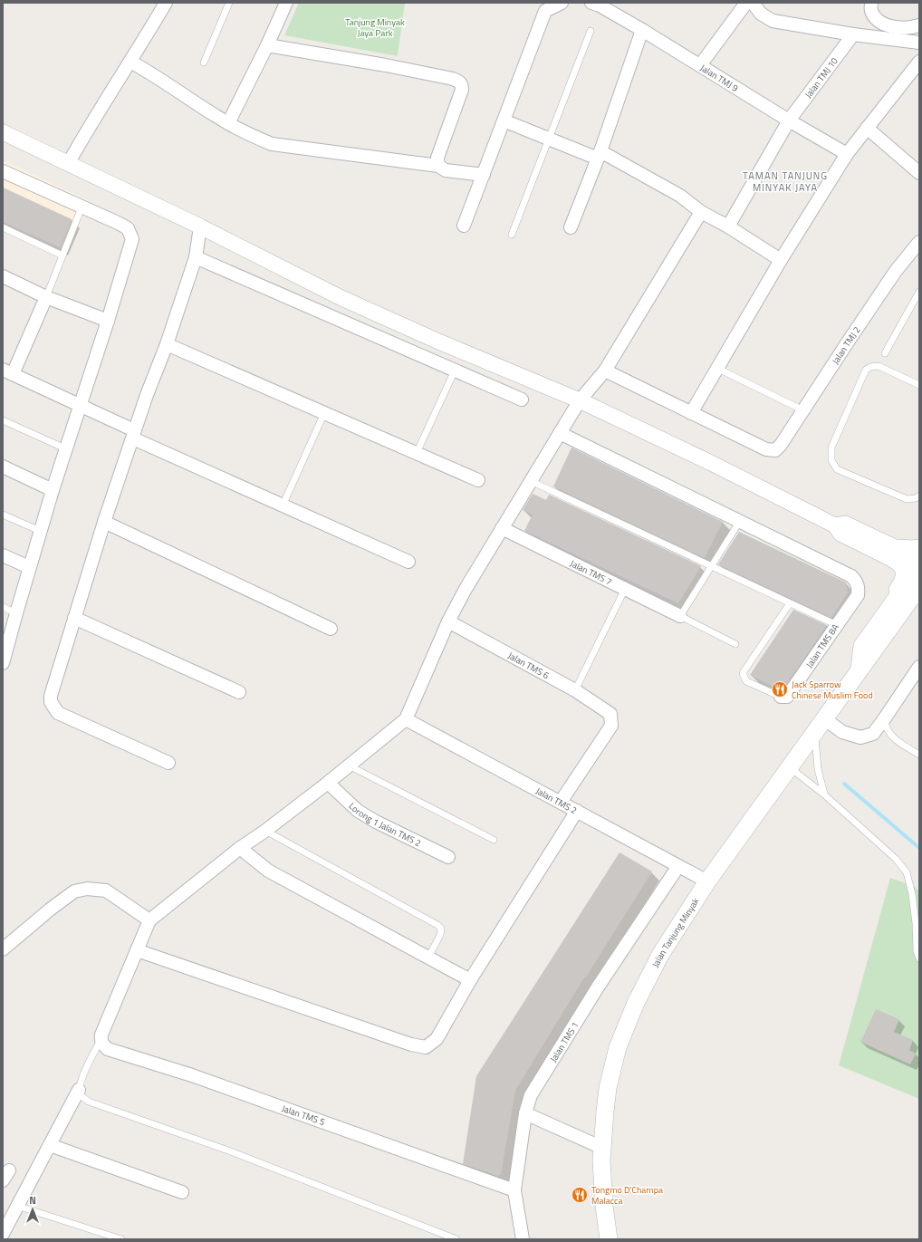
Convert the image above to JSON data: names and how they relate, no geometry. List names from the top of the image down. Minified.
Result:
{"streets":{"main road":["Jalan Tanjung Minyak"],"street":["Jalan TMJ 9","Jalan TMJ 10","Jalan TMJ 2","Jalan TMS 7","Jalan TMS 8A","Jalan TMS 6","Jalan TMS 2","Lorong 1 Jalan TMS 2","Jalan TMS 1","Jalan TMS 5"]},"crossings":[["Jalan TMJ 9","Jalan TMJ 10"],["Jalan TMS 6","Jalan TMS 2"],["Jalan TMS 2","Jalan Tanjung Minyak"],["Jalan TMS 2","Jalan TMS 1"],["Jalan TMS 1","Jalan TMS 5"]],"districts":["TAMAN TANJUNG MINYAK JAYA"],"parks":["Tanjung Minyak Jaya Park"],"places":{"restaurant":["Jack Sparrow Chinese Muslim Food","Tongmo D'Champa Malacca"]},"north":"top"}
